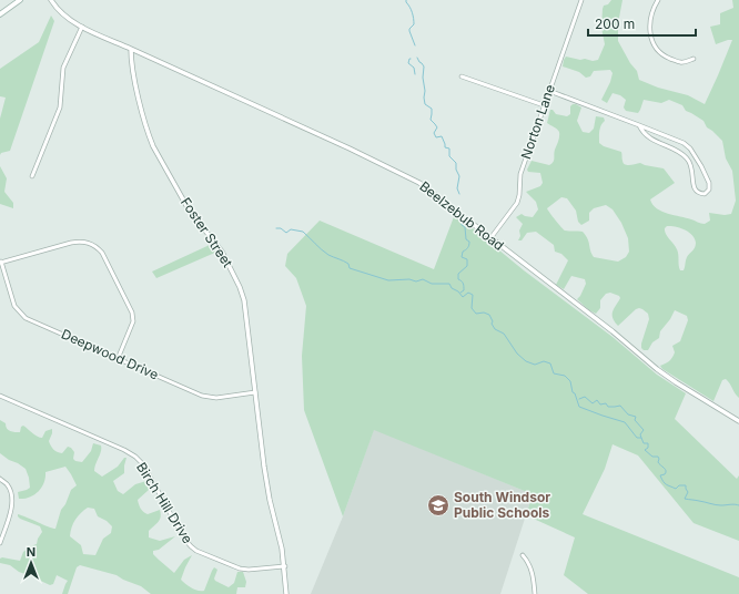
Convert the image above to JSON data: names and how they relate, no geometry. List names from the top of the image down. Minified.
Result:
{"streets":{"street":["Norton Lane","Beelzebub Road","Foster Street","Deepwood Drive","Birch Hill Drive"]},"crossings":[["Norton Lane","Beelzebub Road"],["Beelzebub Road","Foster Street"],["Foster Street","Deepwood Drive"],["Foster Street","Birch Hill Drive"]],"places":{"school or university":["South Windsor Public Schools"]},"scale_bar":"200 m","north":"top"}
